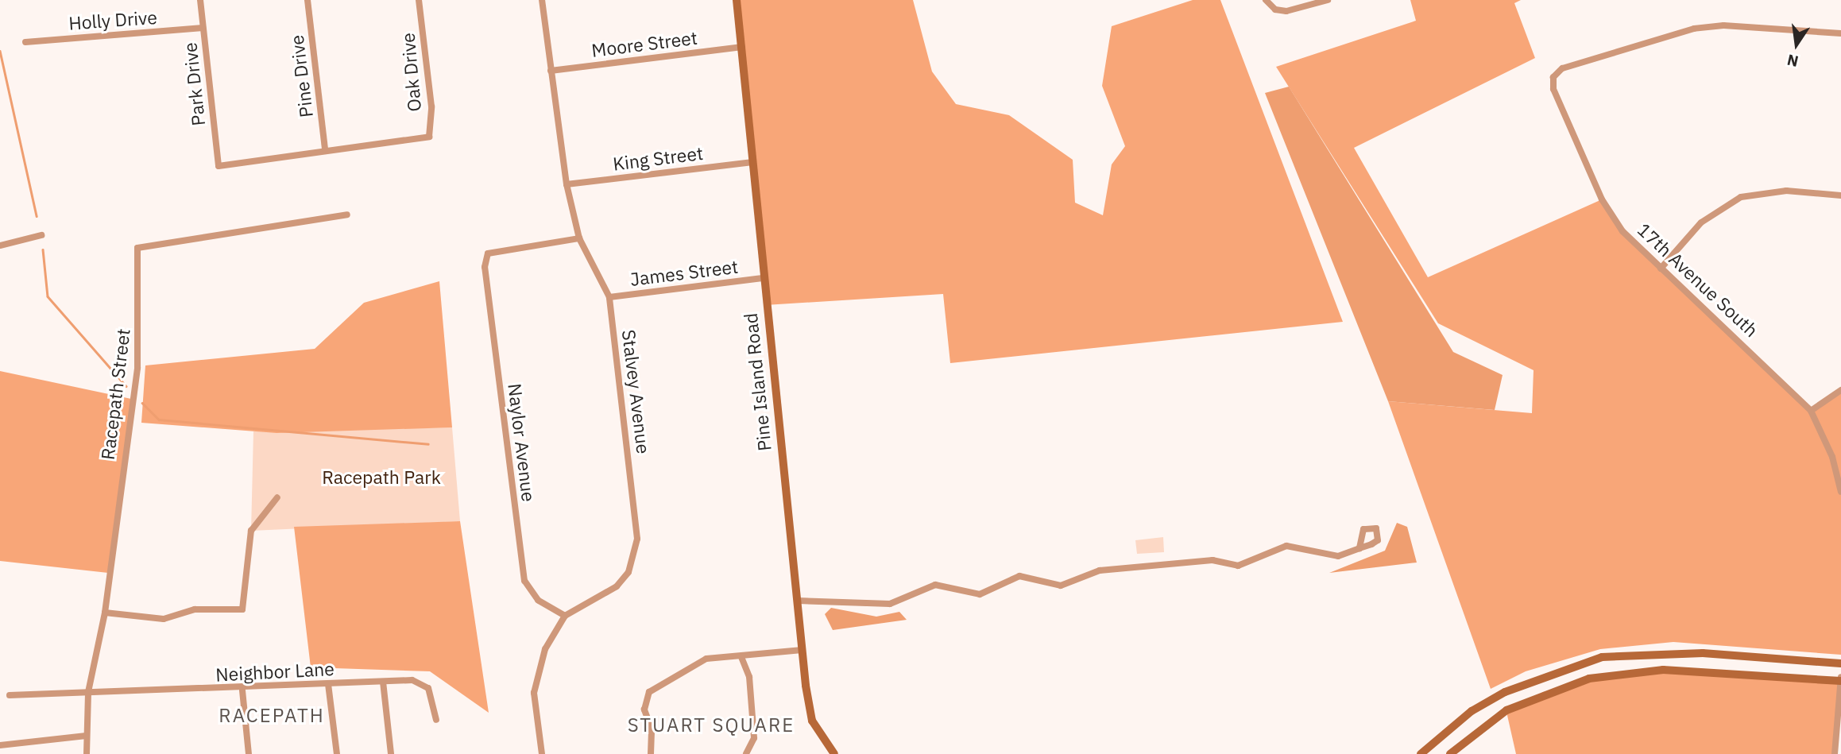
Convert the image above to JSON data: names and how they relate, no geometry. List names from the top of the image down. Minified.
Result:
{"streets":{"main road":["Pine Island Road"],"street":["Holly Drive","Moore Street","Oak Drive","Pine Drive","Park Drive","King Street","James Street","17th Avenue South","Stalvey Avenue","Racepath Street","Naylor Avenue","Neighbor Lane"]},"crossings":[["Holly Drive","Park Drive"],["Moore Street","Pine Island Road"],["Moore Street","Stalvey Avenue"],["Oak Drive","Pine Drive"],["Oak Drive","Park Drive"],["Pine Drive","Park Drive"],["King Street","Pine Island Road"],["King Street","Stalvey Avenue"],["James Street","Pine Island Road"],["James Street","Stalvey Avenue"],["Stalvey Avenue","Naylor Avenue"],["Racepath Street","Neighbor Lane"]],"districts":["RACEPATH","STUART SQUARE"],"parks":["Racepath Park"],"north":"bottom"}
